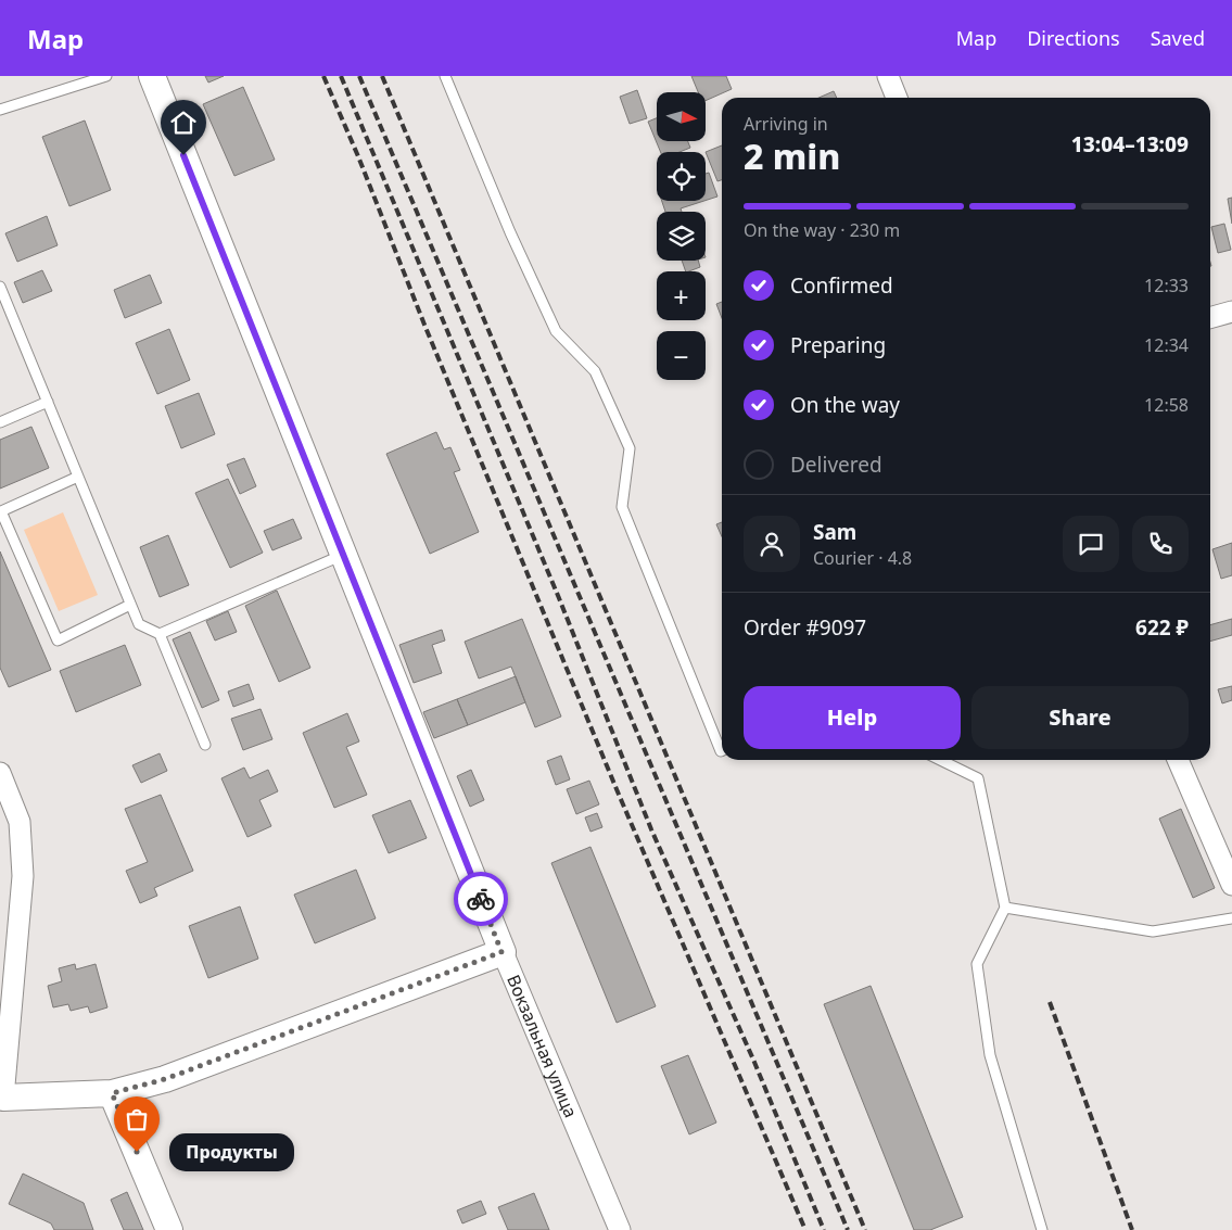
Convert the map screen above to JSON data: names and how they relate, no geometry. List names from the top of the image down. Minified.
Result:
{"streets":{"street":["Вокзальная улица"]},"places":["Продукты"],"north":"right","page":{"header":"Map","nav":["Map","Directions","Saved"],"map_buttons":["+","−"],"heading":["2 min","Arriving in","13:04–13:09"],"panel":["Sam","Courier · 4.8","Order #9097","622 ₽"],"bar":"On the way · 230 m","list":[["Confirmed","12:33"],["Preparing","12:34"],["On the way","12:58"],"Delivered"],"buttons":["Help","Share"],"bubble":"Продукты"}}
